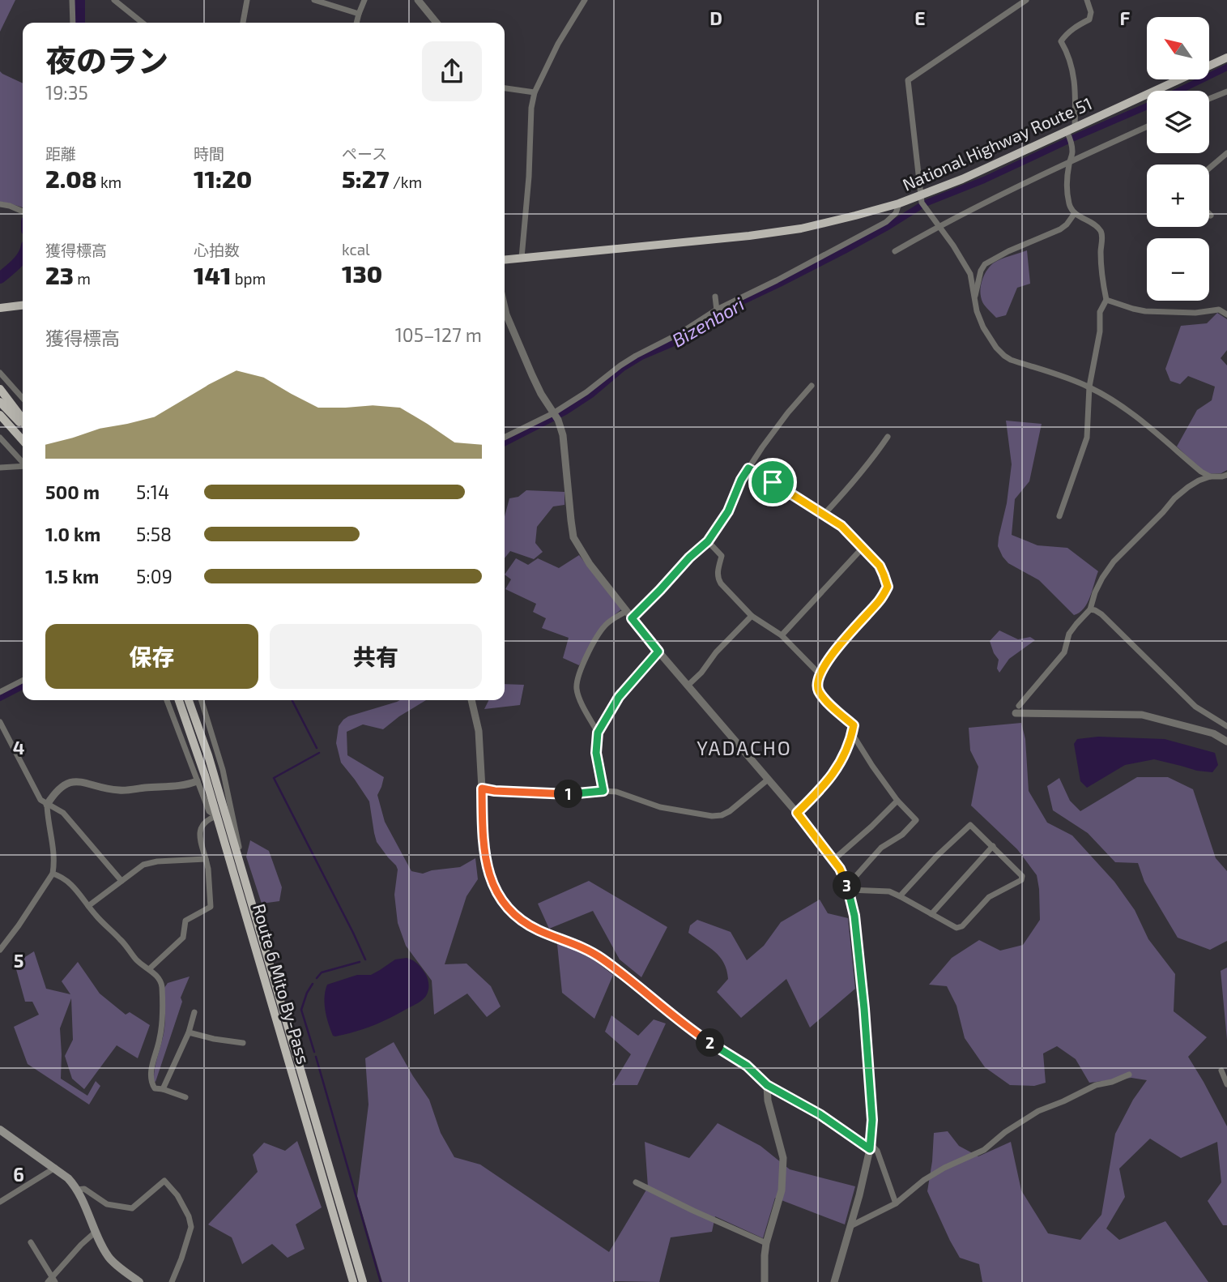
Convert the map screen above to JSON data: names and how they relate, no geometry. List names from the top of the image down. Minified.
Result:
{"streets":{"highway":["National Highway Route 51","Route 6 Mito By-Pass"]},"districts":["YADACHO"],"water":["Bizenbori"],"north":"top left","page":{"map_buttons":["+","−"],"heading":["夜のラン","19:35"],"stats":[["距離","2.08 km"],["時間","11:20"],["ペース","5:27 /km"],["獲得標高","23 m"],["心拍数","141 bpm"],["kcal","130"]],"chart":["獲得標高","105–127 m"],"list":[{"name":"500 m","note":"5:14"},{"name":"1.0 km","note":"5:58"},{"name":"1.5 km","note":"5:09"}],"buttons":["保存","共有"],"pins":["1","3","2"]},"grid":{"columns":["D","E","F"],"rows":["4","5","6"]}}
